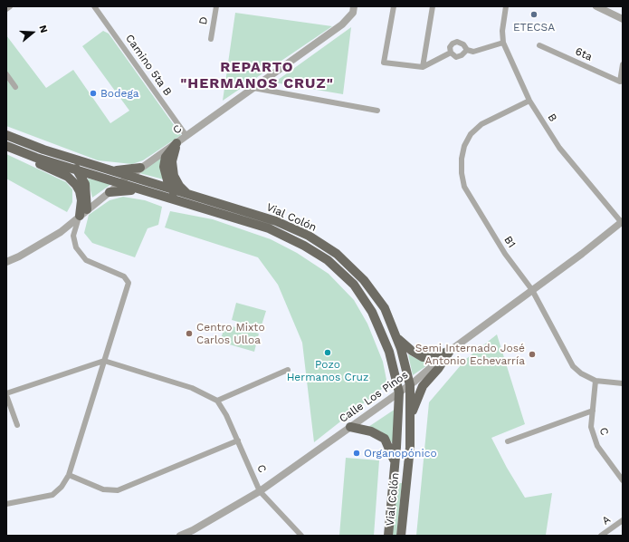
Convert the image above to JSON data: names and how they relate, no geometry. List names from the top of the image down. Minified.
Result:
{"streets":{"main road":["Vial Colón"],"street":["D","6ta","Camino 5ta B","B","C","B1","Calle Los Pinos","A"]},"crossings":[["Camino 5ta B","C"],["B","B1"],["B","Calle Los Pinos"],["C","Vial Colón"],["C","B1"],["C","Calle Los Pinos"],["Vial Colón","Calle Los Pinos"],["B1","Calle Los Pinos"]],"districts":["REPARTO \"HERMANOS CRUZ\""],"places":["ETECSA","Bodega","Centro Mixto Carlos Ulloa","Pozo Hermanos Cruz","Semi Internado José Antonio Echevarría","Organopónico"],"north":"right"}
